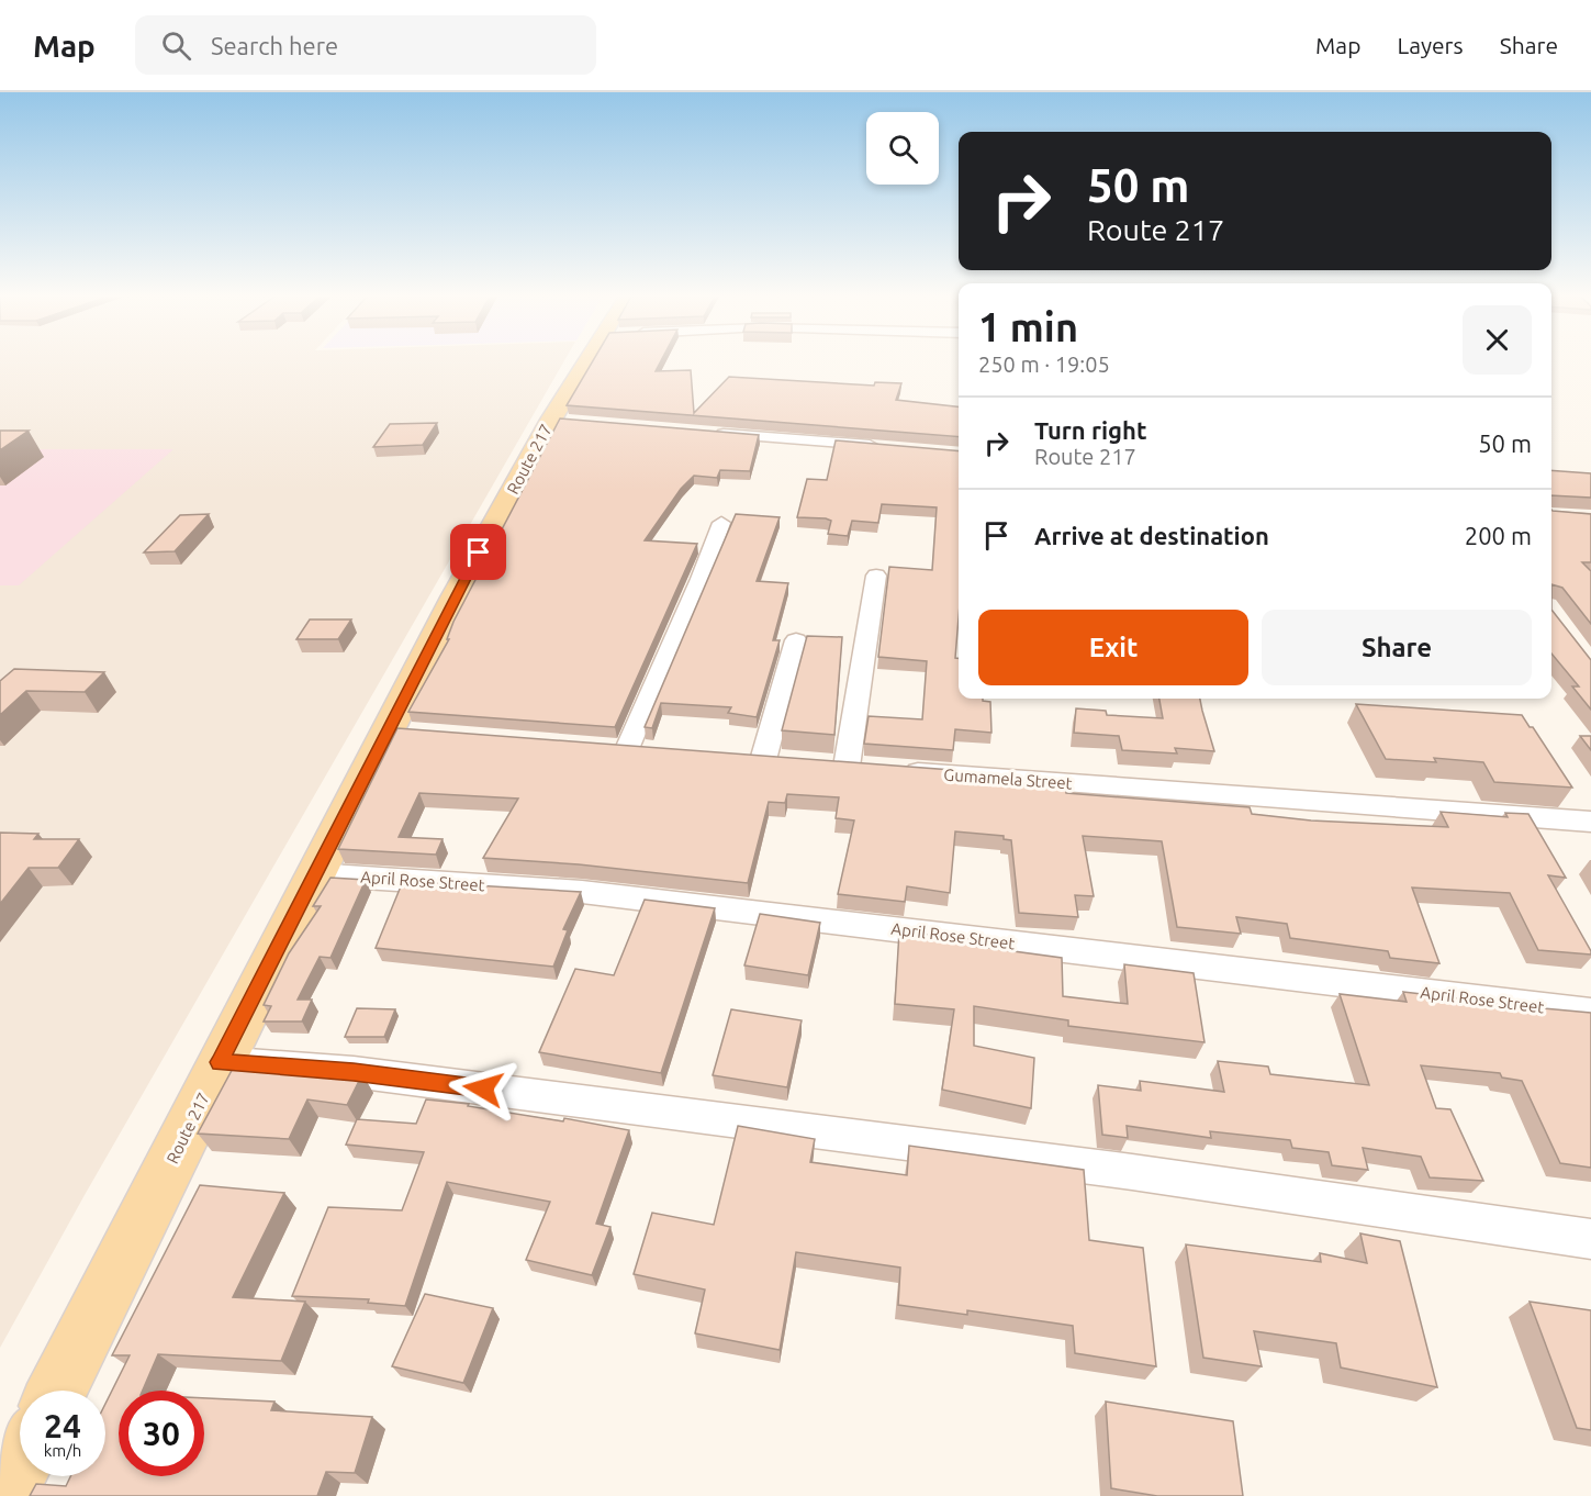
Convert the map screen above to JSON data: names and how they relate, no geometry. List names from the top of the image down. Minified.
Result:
{"streets":{"main road":["Route 217"],"street":["Gumamela Street","April Rose Street"]},"crossings":[["Route 217","April Rose Street"]],"page":{"header":"Map","search":"Search here","nav":["Map","Layers","Share"],"turn":["50 m","Route 217"],"heading":["1 min","250 m · 19:05"],"list":[{"name":"Turn right","note":"Route 217","value":"50 m"},{"name":"Arrive at destination","value":"200 m"}],"buttons":["Exit","Share"],"speed":"24 km/h","limit":"30"}}
